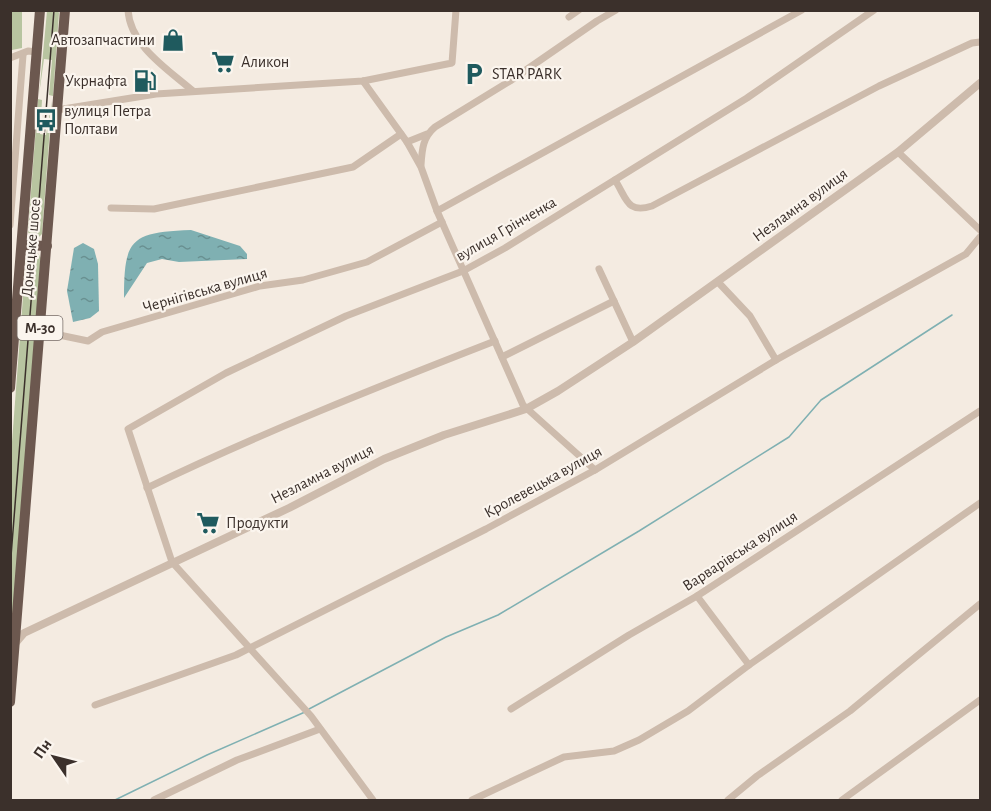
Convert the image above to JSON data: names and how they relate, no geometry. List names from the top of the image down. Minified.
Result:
{"streets":{"highway":["Донецьке шосе","М-30"],"street":["Незламна вулиця","вулиця Грінченка","Чернігівська вулиця","Кролевецька вулиця","Варварівська вулиця"]},"crossings":[["Незламна вулиця","Донецьке шосе"],["Донецьке шосе","Чернігівська вулиця"]],"places":{"shop":["Автозапчастини"],"supermarket":["Аликон","Продукти"],"parking":["STAR PARK"],"fuel station":["Укрнафта"],"bus stop":["вулиця Петра Полтави"]},"north":"top left"}
